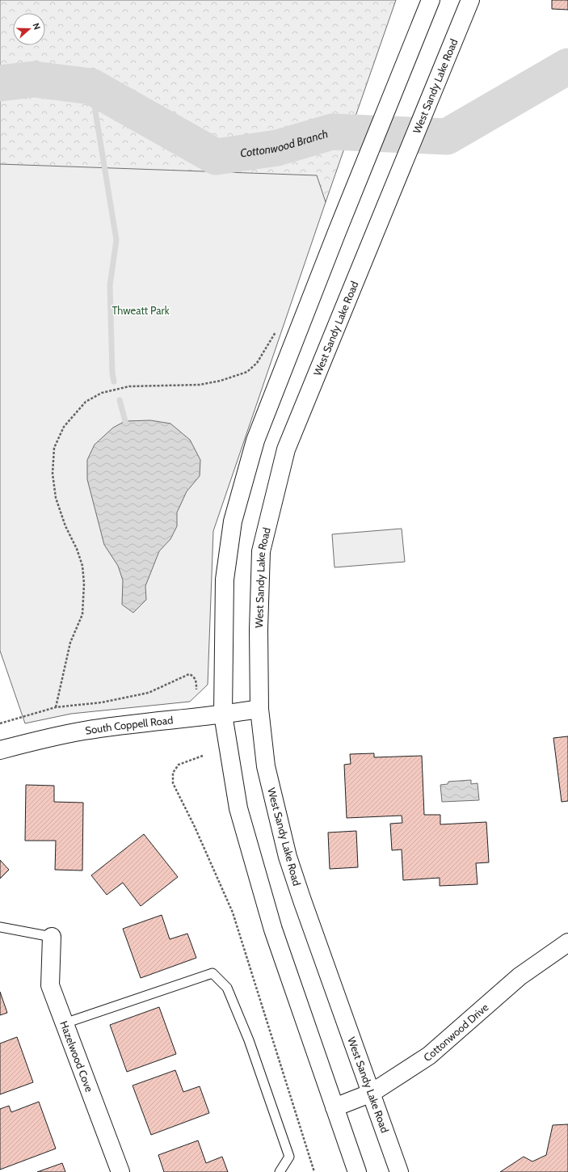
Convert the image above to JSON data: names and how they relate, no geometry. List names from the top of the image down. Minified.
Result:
{"streets":{"main road":["West Sandy Lake Road","South Coppell Road","Cottonwood Drive","Hazelwood Cove"]},"crossings":[["West Sandy Lake Road","South Coppell Road"],["West Sandy Lake Road","Cottonwood Drive"]],"water":["Cottonwood Branch"],"parks":["Thweatt Park"],"north":"right"}
